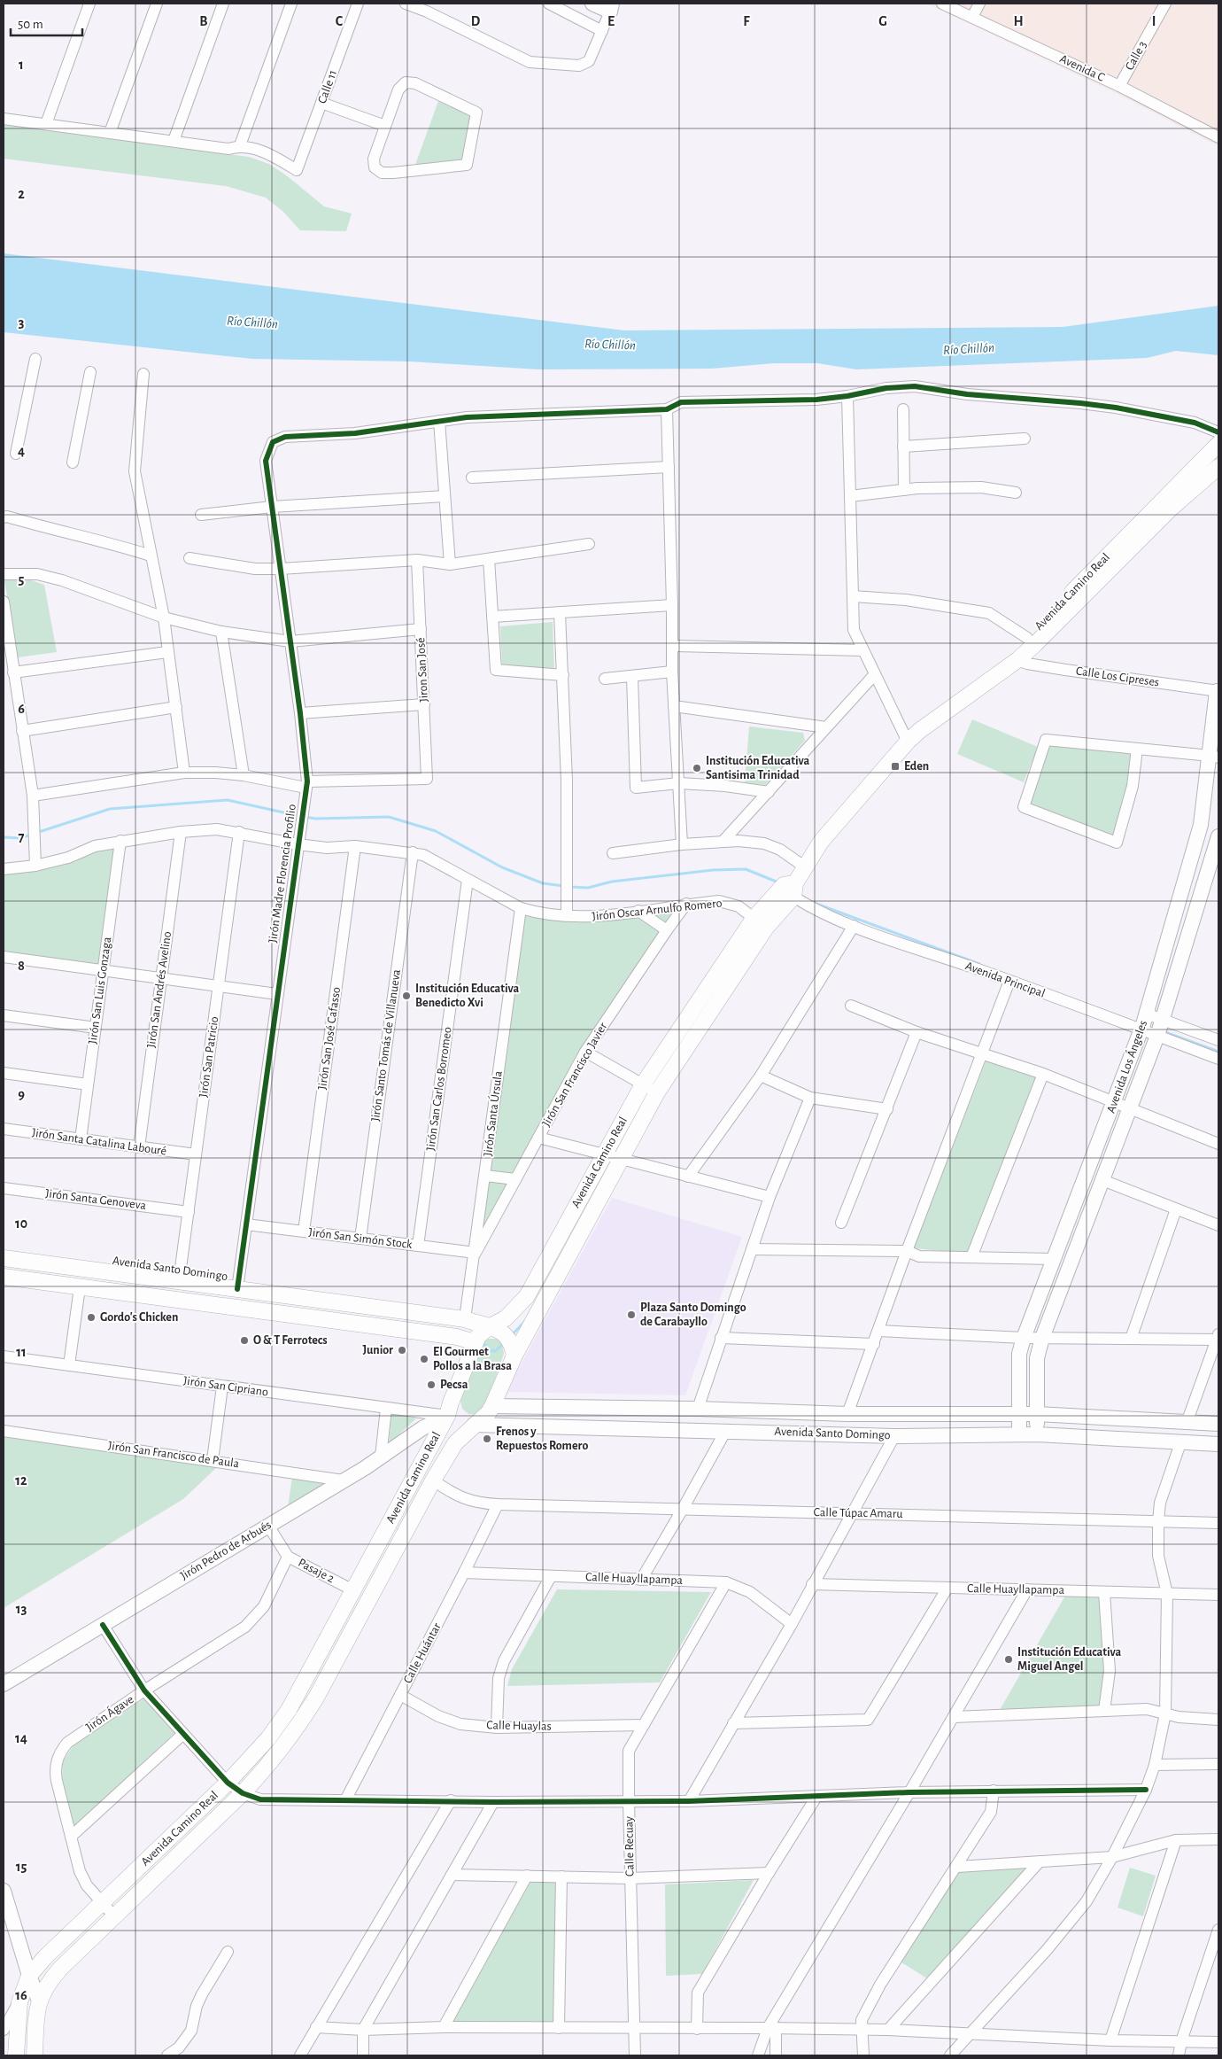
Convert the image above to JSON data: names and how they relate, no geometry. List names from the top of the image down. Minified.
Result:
{"streets":{"main road":["Avenida Camino Real","Avenida Santo Domingo"],"street":["Calle 3","Avenida C","Calle 11","Jiron San José","Calle Los Cipreses","Jirón Madre Florencia Profilio","Jirón Oscar Arnulfo Romero","Avenida Principal","Jirón San Andrés Avelino","Jirón San Luis Gonzaga","Jirón San José Cafasso","Jirón Santo Tomás de Villanueva","Jirón San Patricio","Avenida Los Ángeles","Jirón San Francisco Javier","Jirón San Carlos Borromeo","Jirón Santa Úrsula","Jirón Santa Catalina Labouré","Jirón Santa Genoveva","Jirón San Simón Stock","Jirón San Cipriano","Jirón San Francisco de Paula","Calle Túpac Amaru","Jirón Pedro de Arbués","Pasaje 2","Calle Huayllapampa","Calle Huántar","Jirón Ágave","Calle Huaylas","Calle Recuay"]},"crossings":[["Calle 3","Avenida C"],["Avenida Camino Real","Calle Los Cipreses"],["Avenida Camino Real","Jirón Oscar Arnulfo Romero"],["Avenida Camino Real","Avenida Principal"],["Avenida Camino Real","Avenida Santo Domingo"],["Avenida Camino Real","Jirón San Cipriano"],["Avenida Camino Real","Calle Túpac Amaru"],["Avenida Camino Real","Jirón Pedro de Arbués"],["Avenida Camino Real","Pasaje 2"],["Avenida Camino Real","Jirón Ágave"],["Jiron San José","Jirón Madre Florencia Profilio"],["Calle Los Cipreses","Avenida Los Ángeles"],["Jirón Madre Florencia Profilio","Jirón Oscar Arnulfo Romero"],["Jirón Madre Florencia Profilio","Jirón San Simón Stock"],["Jirón Madre Florencia Profilio","Avenida Santo Domingo"],["Jirón Oscar Arnulfo Romero","Jirón San Andrés Avelino"],["Jirón Oscar Arnulfo Romero","Jirón San Luis Gonzaga"],["Jirón Oscar Arnulfo Romero","Jirón San José Cafasso"],["Jirón Oscar Arnulfo Romero","Jirón Santo Tomás de Villanueva"],["Jirón Oscar Arnulfo Romero","Jirón San Patricio"],["Jirón Oscar Arnulfo Romero","Jirón San Francisco Javier"],["Jirón Oscar Arnulfo Romero","Jirón San Carlos Borromeo"],["Jirón Oscar Arnulfo Romero","Jirón Santa Úrsula"],["Avenida Principal","Avenida Los Ángeles"],["Jirón San Andrés Avelino","Jirón Santa Catalina Labouré"],["Jirón San Luis Gonzaga","Jirón Santa Catalina Labouré"],["Jirón San José Cafasso","Jirón San Simón Stock"],["Jirón Santo Tomás de Villanueva","Jirón San Simón Stock"],["Jirón San Patricio","Jirón Santa Catalina Labouré"],["Jirón San Patricio","Jirón Santa Genoveva"],["Jirón San Patricio","Avenida Santo Domingo"],["Avenida Los Ángeles","Avenida Santo Domingo"],["Jirón San Francisco Javier","Jirón Santa Úrsula"],["Jirón San Francisco Javier","Jirón San Simón Stock"],["Jirón San Carlos Borromeo","Jirón San Simón Stock"],["Jirón Santa Úrsula","Jirón San Simón Stock"],["Jirón Santa Úrsula","Avenida Santo Domingo"],["Avenida Santo Domingo","Jirón San Cipriano"],["Avenida Santo Domingo","Jirón Pedro de Arbués"],["Jirón San Cipriano","Jirón Pedro de Arbués"],["Jirón San Francisco de Paula","Jirón Pedro de Arbués"],["Calle Túpac Amaru","Calle Huántar"],["Jirón Pedro de Arbués","Pasaje 2"],["Pasaje 2","Jirón Ágave"],["Calle Huayllapampa","Calle Huántar"],["Calle Huayllapampa","Calle Recuay"],["Calle Huántar","Calle Huaylas"],["Calle Huaylas","Calle Recuay"]],"water":["Río Chillón"],"places":{"transit":["Eden"],"other":["Institución Educativa Santisima Trinidad","Institución Educativa Benedicto Xvi","Plaza Santo Domingo de Carabayllo","Gordo's Chicken","O & T Ferrotecs","Junior","El Gourmet Pollos a la Brasa","Pecsa","Frenos y Repuestos Romero","Institución Educativa Miguel Angel"]},"scale_bar":"50 m","grid":{"columns":["B","C","D","E","F","G","H","I"],"rows":["1","2","3","4","5","6","7","8","9","10","11","12","13","14","15","16"]}}
